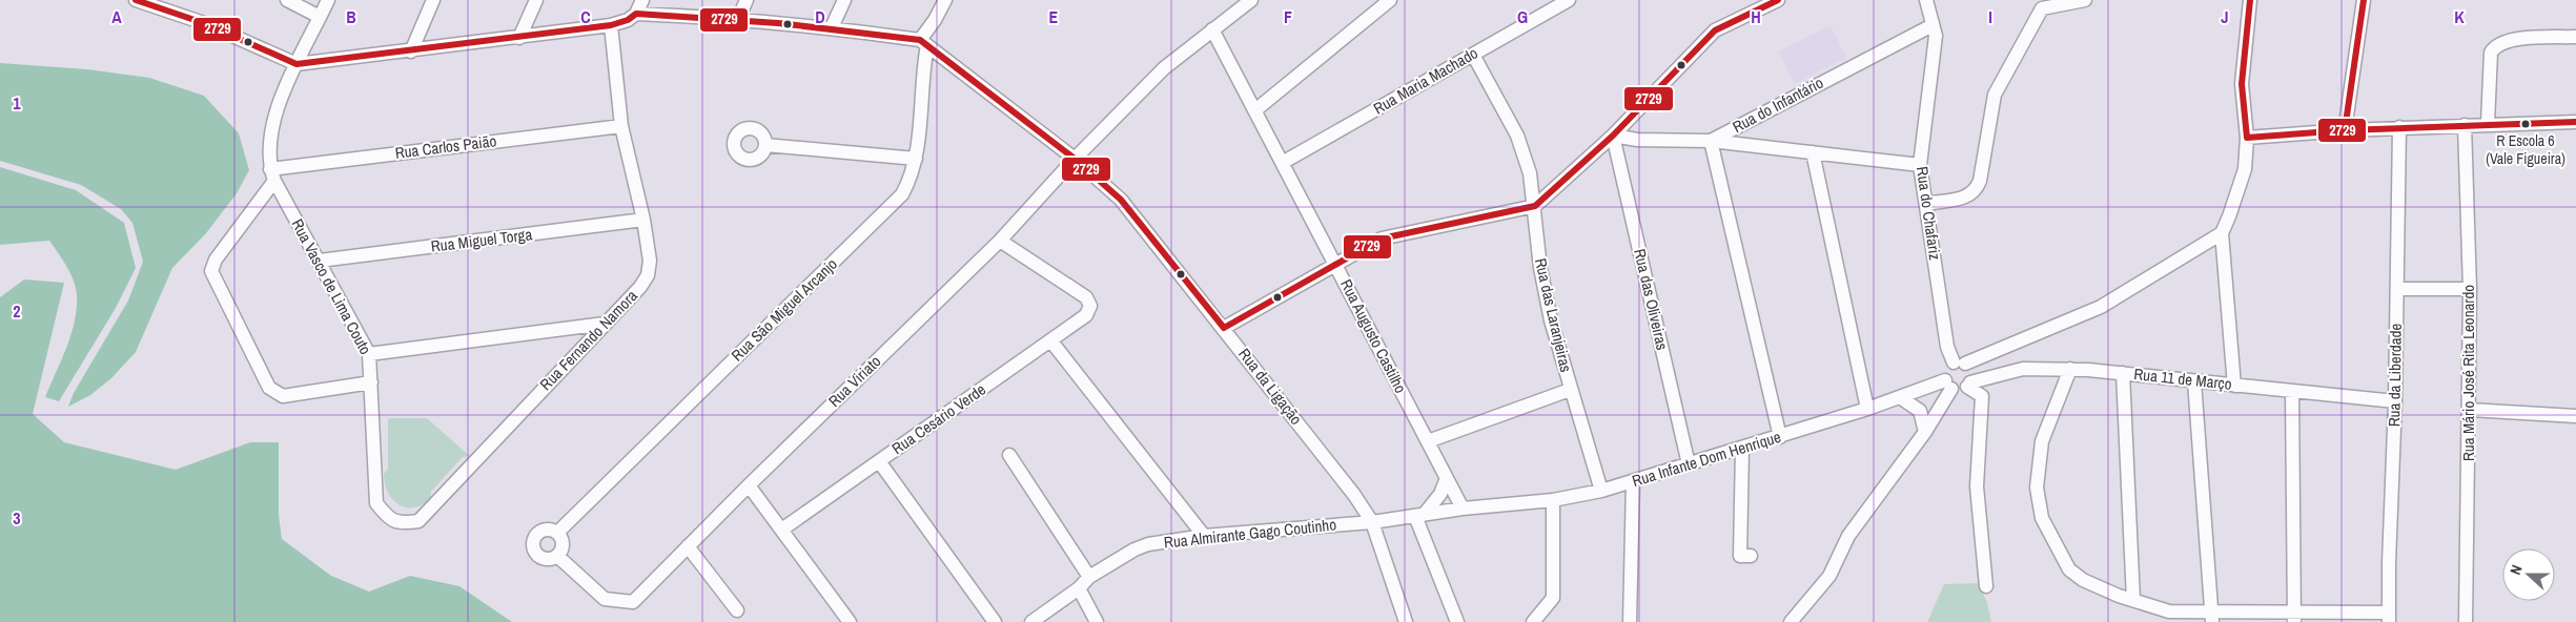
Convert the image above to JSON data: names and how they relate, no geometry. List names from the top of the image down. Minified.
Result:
{"streets":{"street":["Rua Maria Machado","Rua do Infantário","Rua Carlos Paião","Rua do Chafariz","Rua Miguel Torga","Rua Vasco de Lima Couto","Rua das Oliveiras","Rua São Miguel Arcanjo","Rua das Laranjeiras","Rua Augusto Castilho","Rua Fernando Namora","Rua Mário José Rita Leonardo","Rua da Liberdade","Rua 11 de Março","Rua Viriato","Rua da Ligação","Rua Cesário Verde","Rua Infante Dom Henrique","Rua Almirante Gago Coutinho"]},"crossings":[["Rua Maria Machado","Rua das Laranjeiras"],["Rua Maria Machado","Rua Augusto Castilho"],["Rua do Infantário","Rua do Chafariz"],["Rua do Infantário","Rua das Oliveiras"],["Rua Carlos Paião","Rua Vasco de Lima Couto"],["Rua Carlos Paião","Rua Fernando Namora"],["Rua do Chafariz","Rua 11 de Março"],["Rua do Chafariz","Rua Infante Dom Henrique"],["Rua Miguel Torga","Rua Vasco de Lima Couto"],["Rua Miguel Torga","Rua Fernando Namora"],["Rua Vasco de Lima Couto","Rua Fernando Namora"],["Rua das Oliveiras","Rua Infante Dom Henrique"],["Rua São Miguel Arcanjo","Rua Viriato"],["Rua São Miguel Arcanjo","Rua da Ligação"],["Rua das Laranjeiras","Rua Infante Dom Henrique"],["Rua Augusto Castilho","Rua Viriato"],["Rua Augusto Castilho","Rua Infante Dom Henrique"],["Rua Augusto Castilho","Rua Almirante Gago Coutinho"],["Rua da Liberdade","Rua 11 de Março"],["Rua 11 de Março","Rua Infante Dom Henrique"],["Rua Viriato","Rua da Ligação"],["Rua Viriato","Rua Cesário Verde"],["Rua da Ligação","Rua Almirante Gago Coutinho"],["Rua Infante Dom Henrique","Rua Almirante Gago Coutinho"]],"places":["R Escola 6 (Vale Figueira)"],"lines":["transit line 2729"],"north":"left","grid":{"columns":["A","B","C","D","E","F","G","H","I","J","K"],"rows":["1","2","3"]}}
